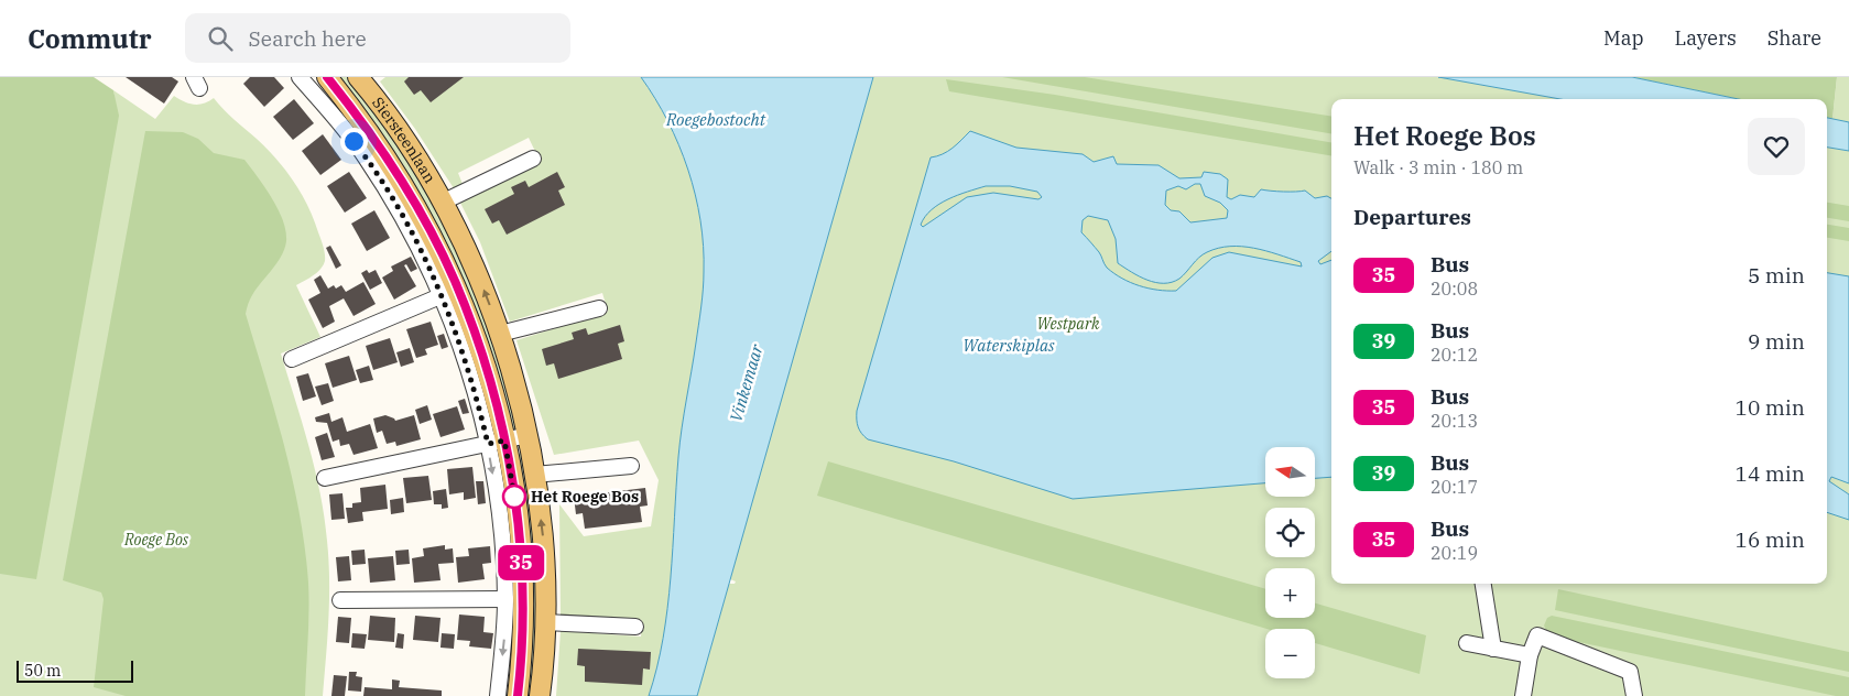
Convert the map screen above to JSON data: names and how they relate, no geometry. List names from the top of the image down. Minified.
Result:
{"streets":{"main road":["Siersteenlaan"]},"water":["Roegebostocht","Waterskiplas","Vinkemaar"],"parks":["Westpark","Roege Bos"],"places":["Het Roege Bos"],"lines":["bus line 35"],"scale_bar":"50 m","north":"left","page":{"header":"Commutr","search":"Search here","nav":["Map","Layers","Share"],"on_map":"35","heading":[["Het Roege Bos","Walk · 3 min · 180 m"],"Departures"],"list":[{"mark":"35","name":"Bus","note":"20:08","value":"5 min"},{"mark":"39","name":"Bus","note":"20:12","value":"9 min"},{"mark":"35","name":"Bus","note":"20:13","value":"10 min"},{"mark":"39","name":"Bus","note":"20:17","value":"14 min"},{"mark":"35","name":"Bus","note":"20:19","value":"16 min"}],"map_buttons":["+","−"],"scale":"50 m"}}
